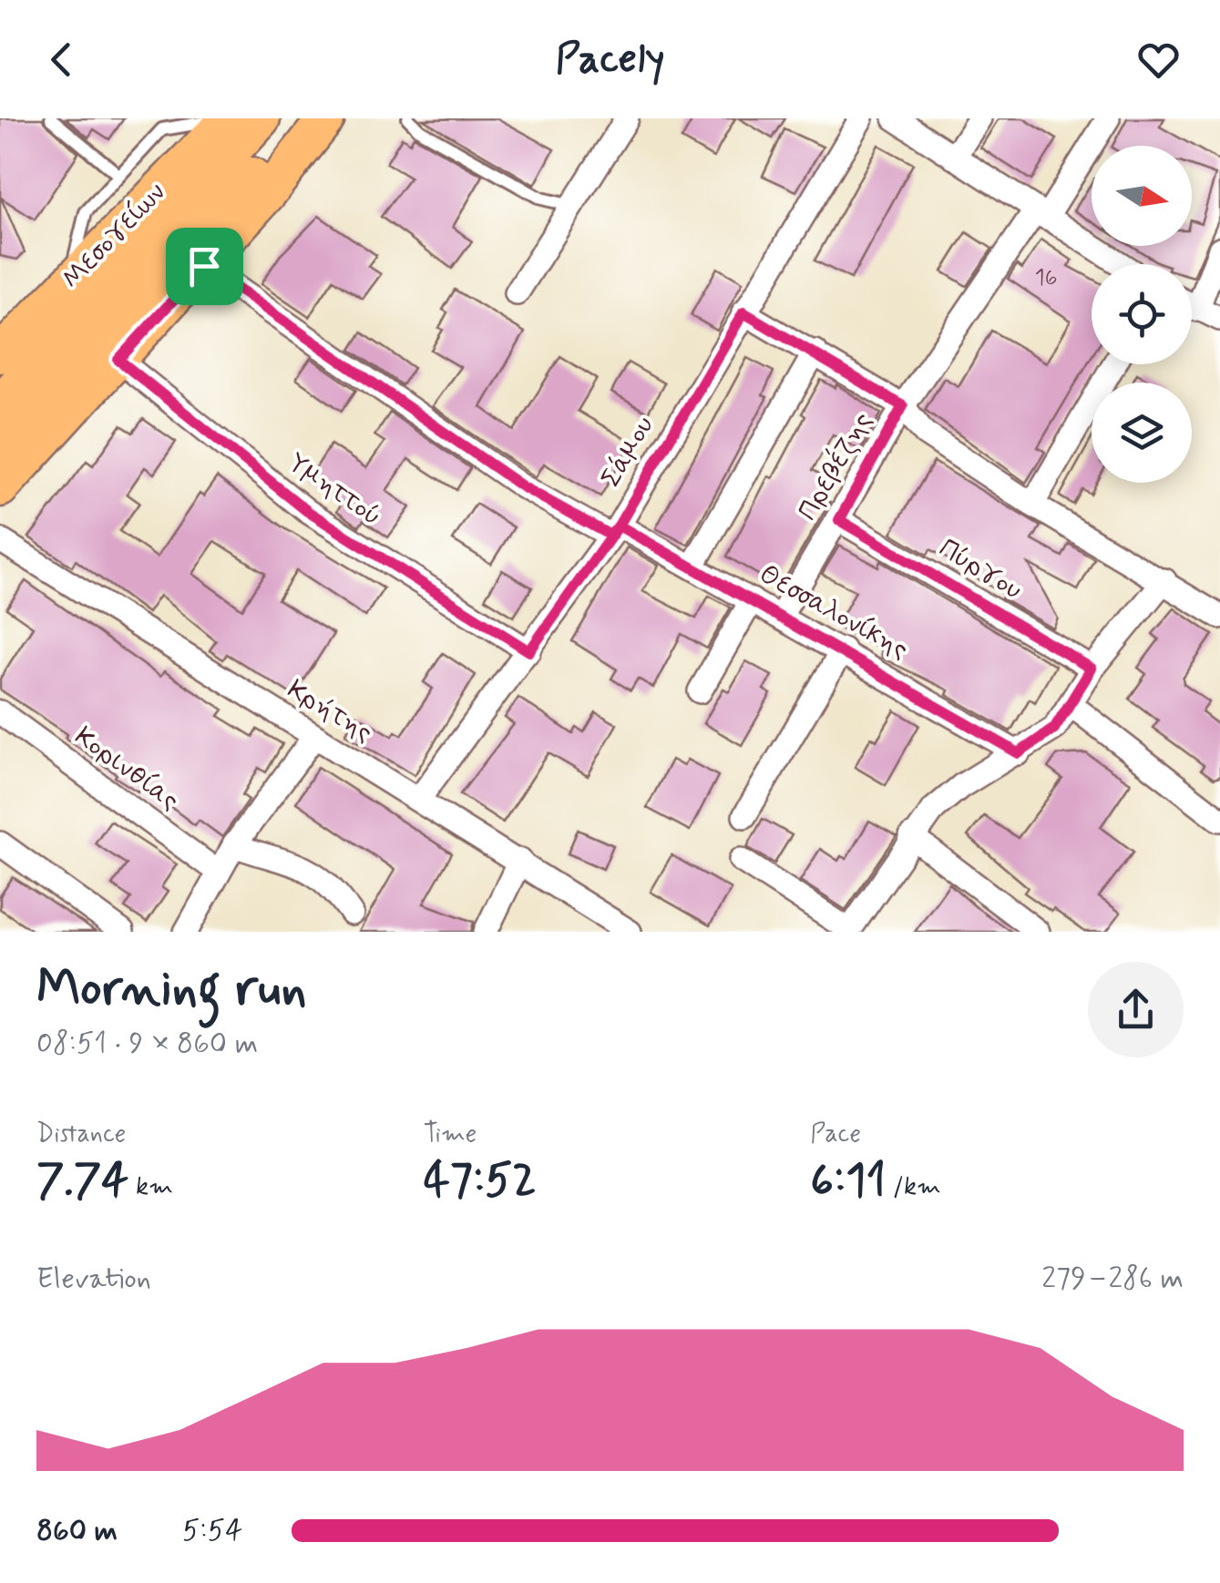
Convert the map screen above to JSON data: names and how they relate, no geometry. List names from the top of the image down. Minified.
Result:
{"streets":{"main road":["Μεσογείων"],"street":["Σάμου","Πρεβέζης","Υμηττού","Πύργου","Θεσσαλονίκης","Κρήτης","Κορινθίας"]},"crossings":[["Σάμου","Υμηττού"],["Σάμου","Θεσσαλονίκης"],["Σάμου","Κρήτης"],["Πρεβέζης","Πύργου"],["Πρεβέζης","Θεσσαλονίκης"]],"house_numbers":["16"],"north":"right","page":{"header":"Pacely","heading":["Morning run","08:51 · 9 × 860 m"],"stats":[["Distance","7.74 km"],["Time","47:52"],["Pace","6:11 /km"]],"chart":["Elevation","279–286 m"],"list":[{"name":"860 m","note":"5:54"}]}}
